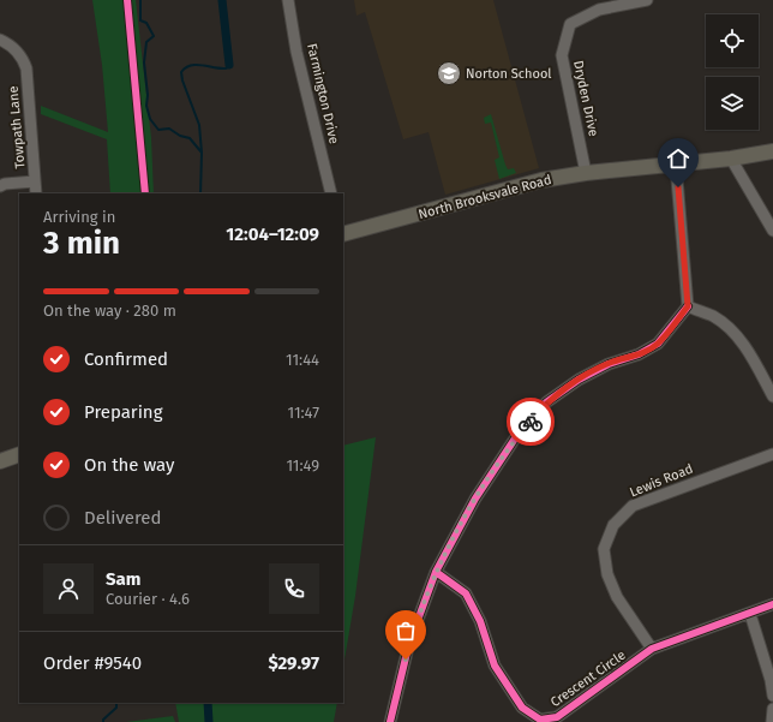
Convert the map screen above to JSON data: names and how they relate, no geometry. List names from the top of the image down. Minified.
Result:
{"streets":{"main road":["North Brooksvale Road"],"street":["Farmington Drive","Dryden Drive","Towpath Lane","Lewis Road","Crescent Circle"]},"crossings":[["Dryden Drive","North Brooksvale Road"],["Lewis Road","Crescent Circle"]],"places":{"school or university":["Norton School"]},"page":{"heading":["3 min","Arriving in","12:04–12:09"],"panel":["Sam","Courier · 4.6","Order #9540","$29.97"],"bar":"On the way · 280 m","list":[["Confirmed","11:44"],["Preparing","11:47"],["On the way","11:49"],"Delivered"]}}
